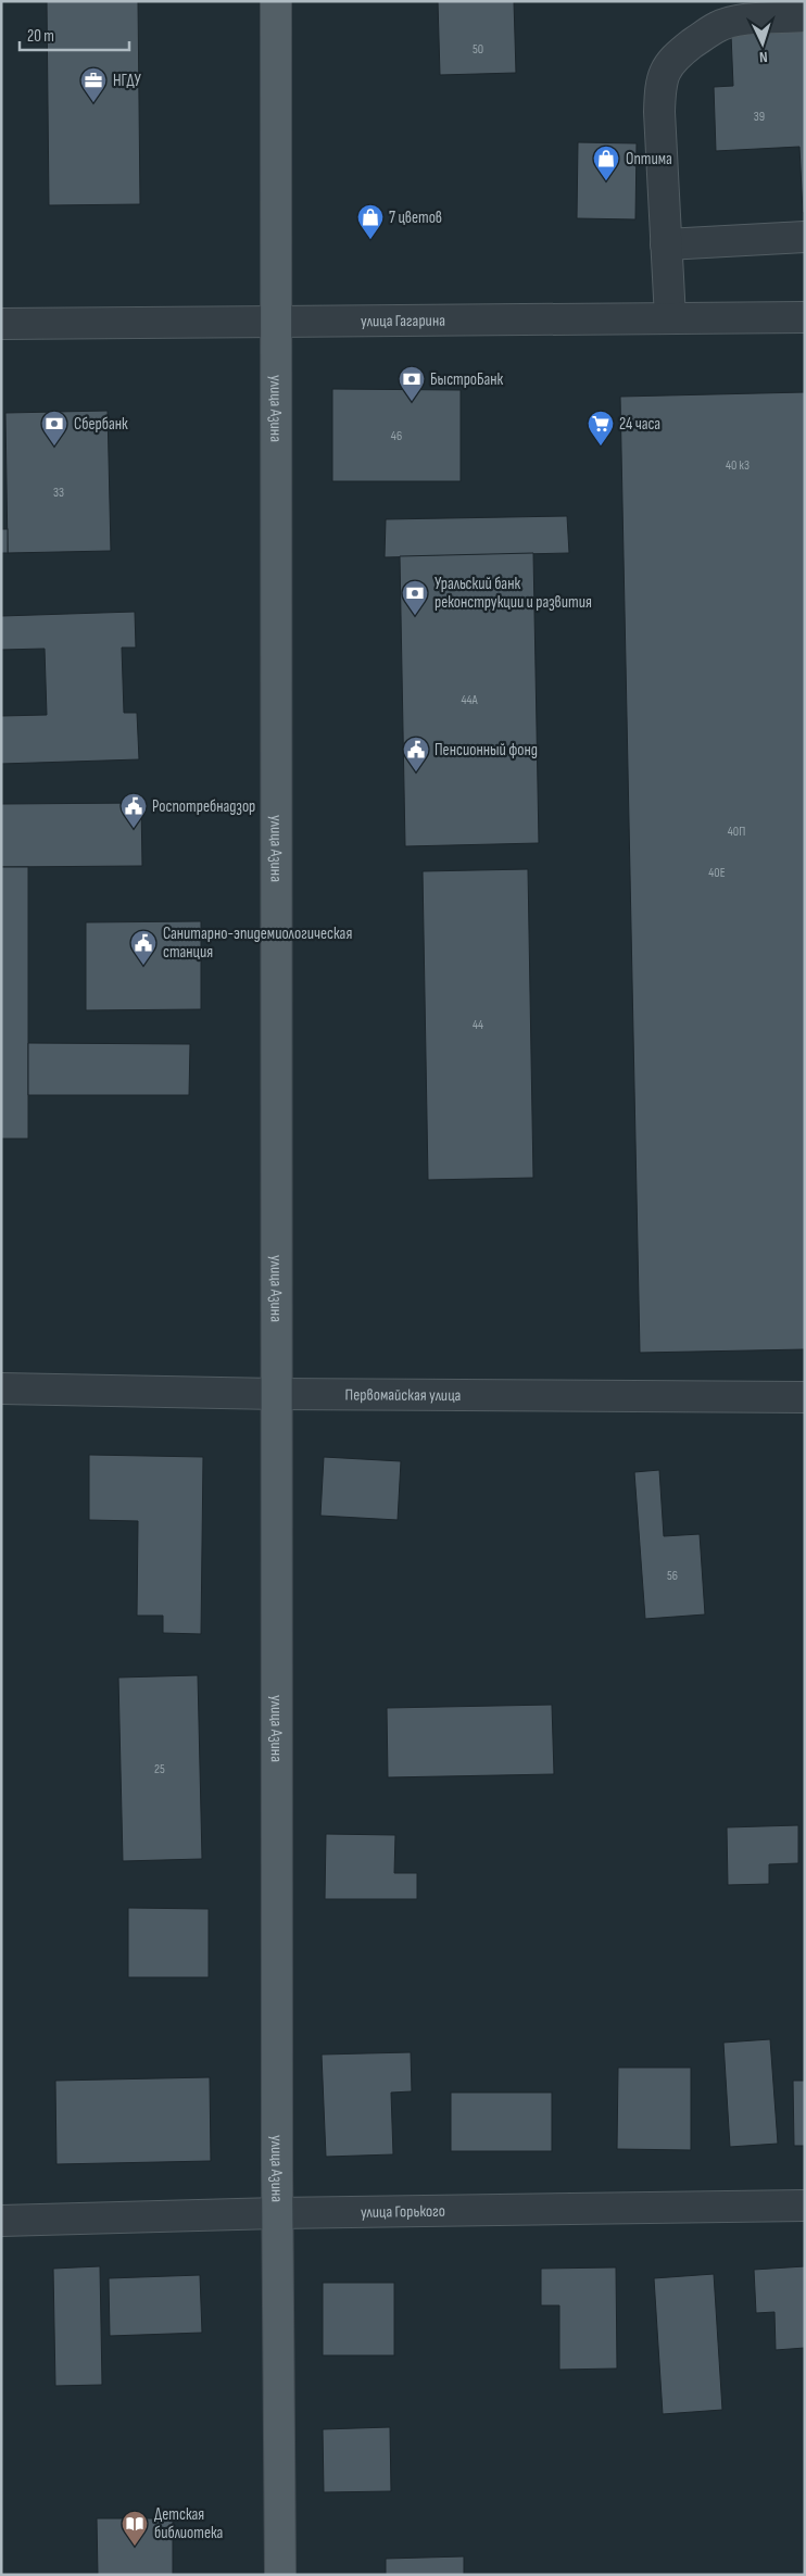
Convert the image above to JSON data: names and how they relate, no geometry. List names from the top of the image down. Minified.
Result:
{"streets":{"main road":["улица Азина"],"street":["улица Гагарина","Первомайская улица","улица Горького"]},"crossings":[["улица Гагарина","улица Азина"],["улица Азина","Первомайская улица"],["улица Азина","улица Горького"]],"places":{"office":["НГДУ"],"shop":["Оптима","7 цветов"],"bank":["БыстроБанк","Сбербанк","Уральский банк реконструкции и развития"],"supermarket":["24 часа"],"public building":["Пенсионный фонд","Роспотребнадзор","Санитарно-эпидемиологическая станция"],"library":["Детская библиотека"]},"house_numbers":["50","39","46","40 к3","33","44А","40П","40Е","44","56","25"],"scale_bar":"20 m","north":"bottom"}
